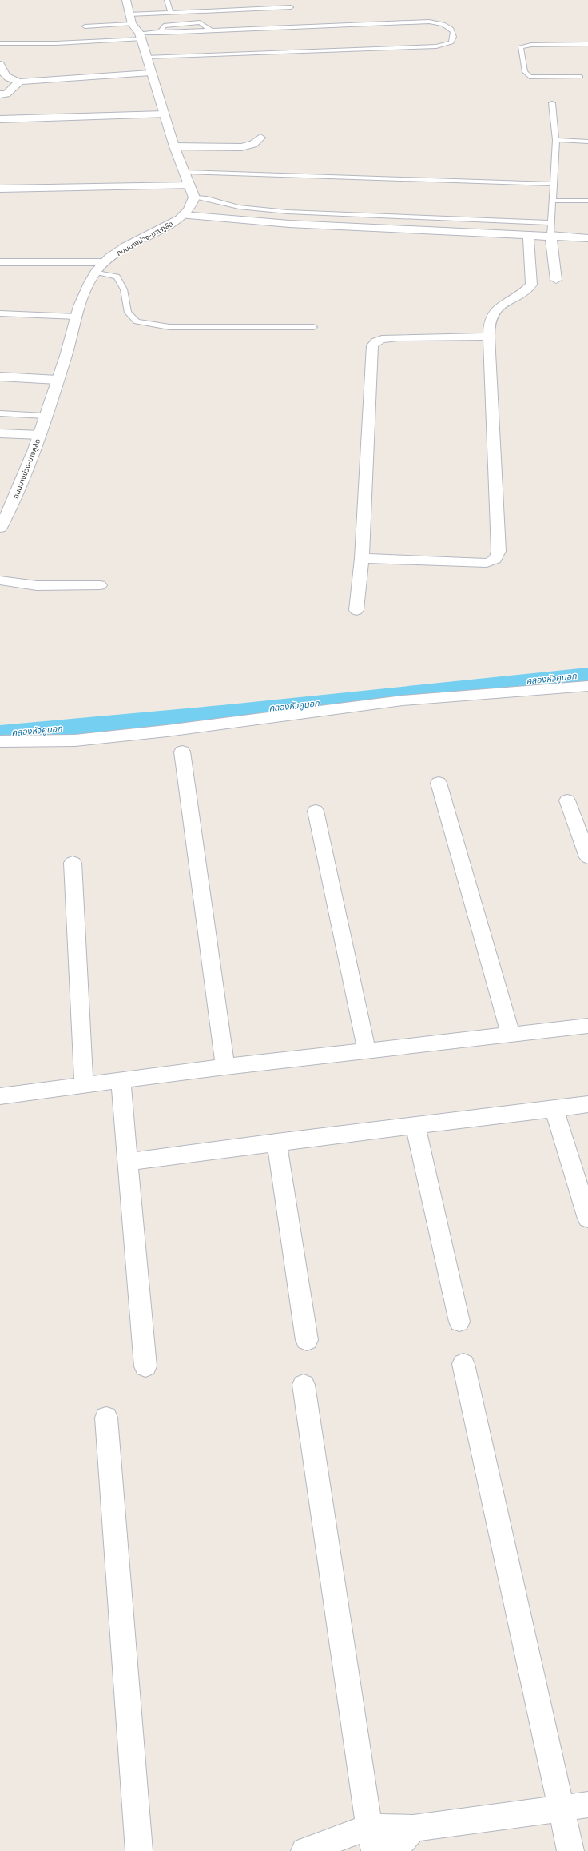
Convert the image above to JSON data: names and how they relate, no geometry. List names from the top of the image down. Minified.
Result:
{"streets":{"street":["ถนนบางม่วง-บางคูลัด"]},"water":["คลองหัวคูนอก"]}
